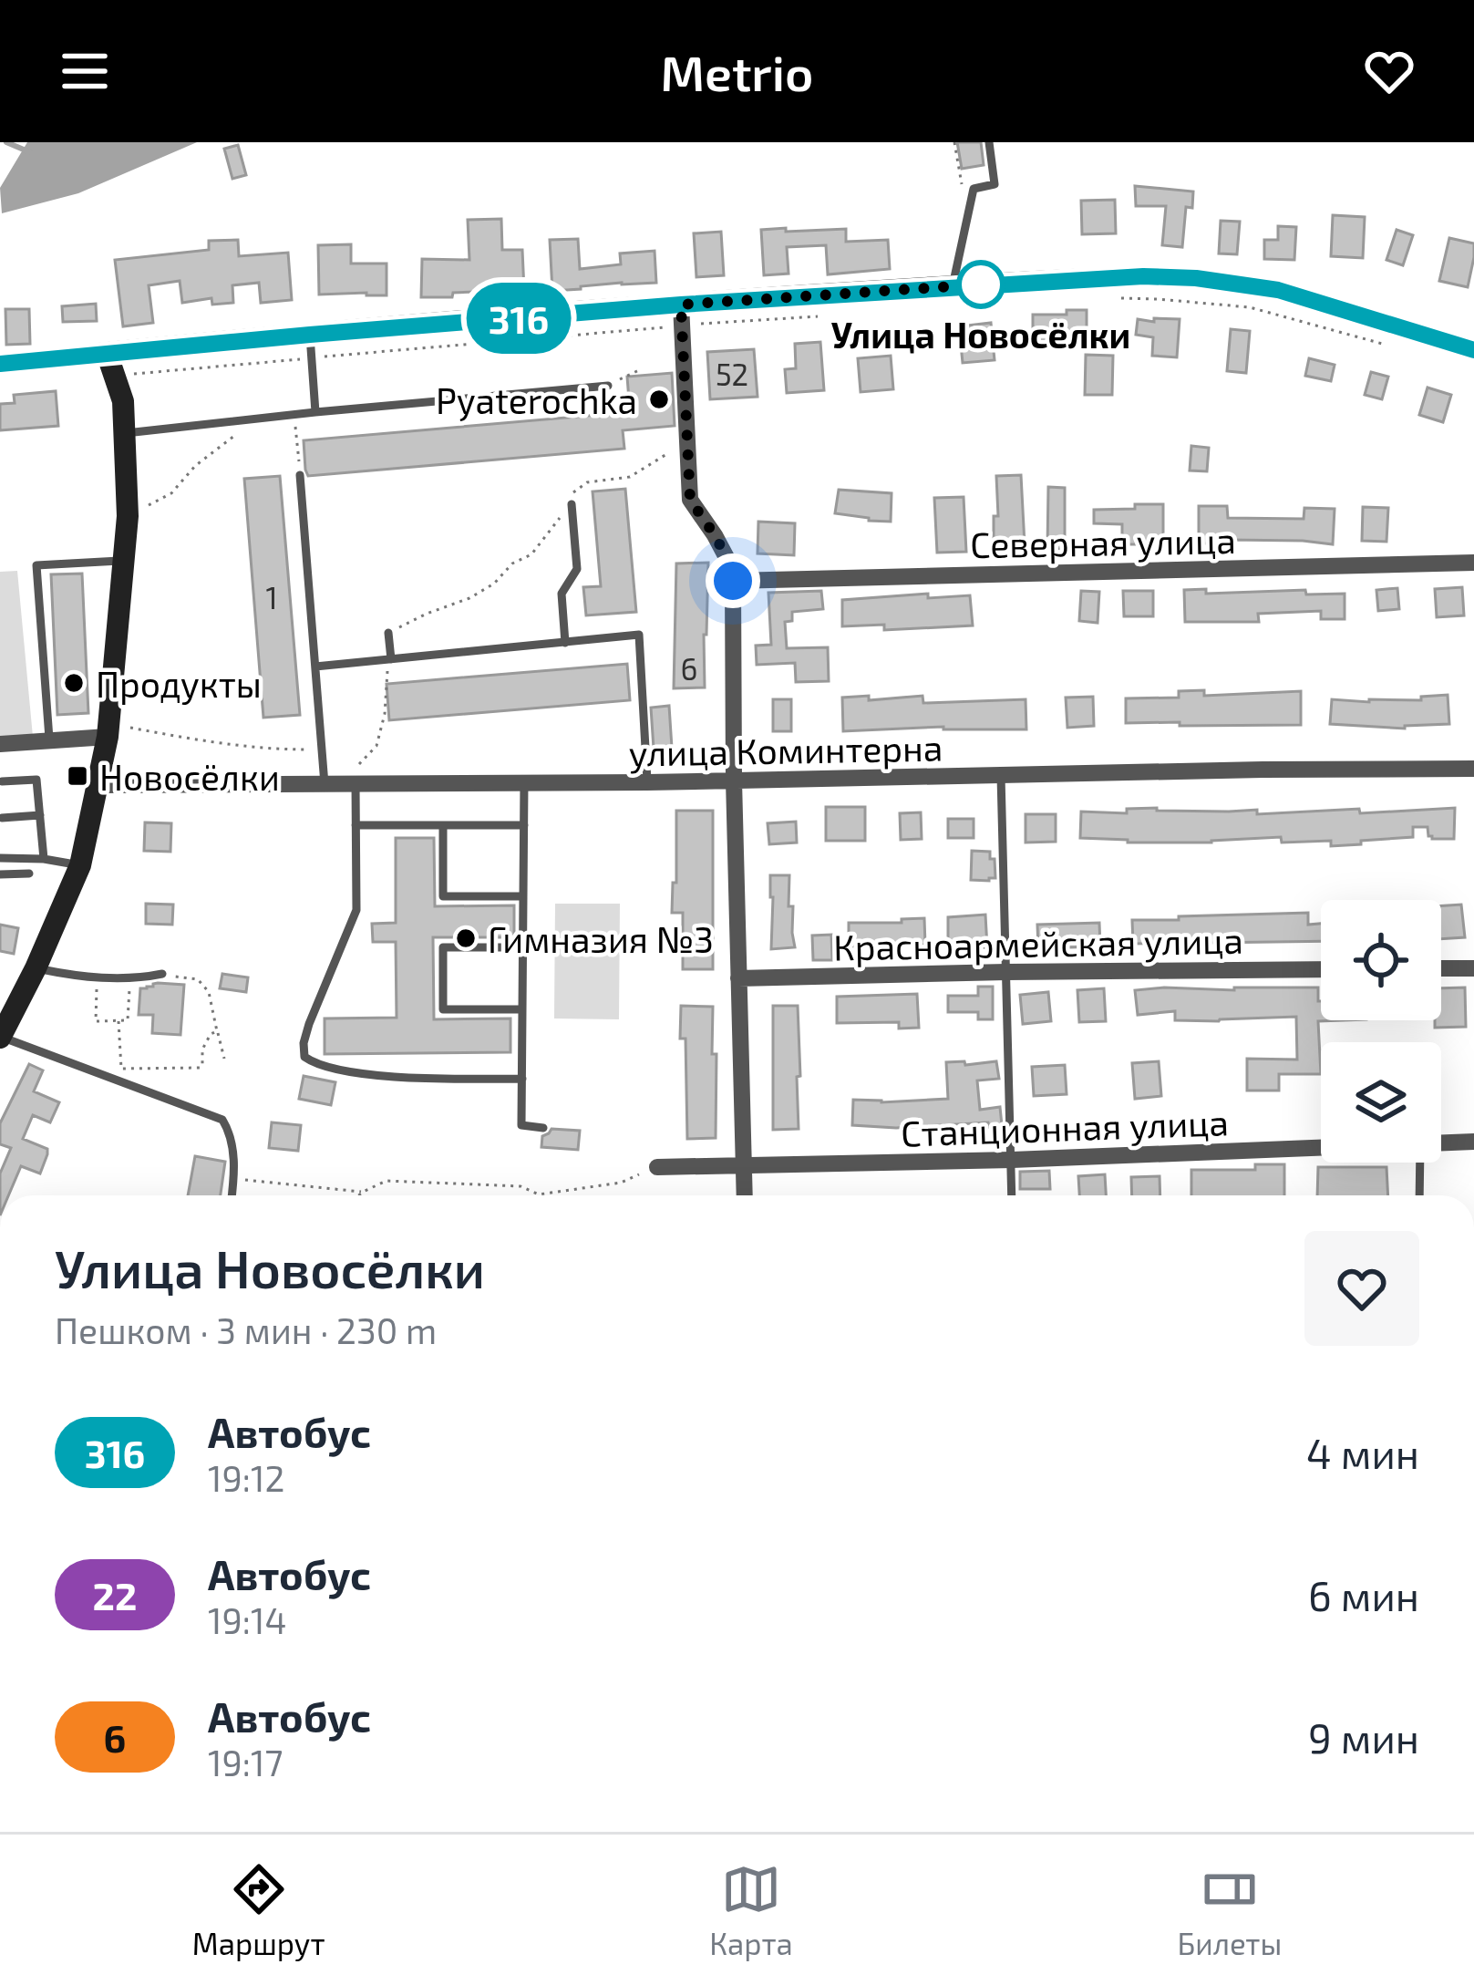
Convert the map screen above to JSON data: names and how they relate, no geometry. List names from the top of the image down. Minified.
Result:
{"streets":{"street":["Северная улица","улица Коминтерна","Красноармейская улица","Станционная улица"]},"places":{"other":["Улица Новосёлки","Pyaterochka","Продукты","Гимназия №3"],"transit":["Новосёлки"]},"lines":["bus line 316"],"house_numbers":["52","1","6"],"page":{"header":"Metrio","on_map":"316","heading":["Улица Новосёлки","Пешком · 3 мин · 230 m"],"list":[{"mark":"316","name":"Автобус","note":"19:12","value":"4 мин"},{"mark":"22","name":"Автобус","note":"19:14","value":"6 мин"},{"mark":"6","name":"Автобус","note":"19:17","value":"9 мин"}],"tabs":["Маршрут","Карта","Билеты"]}}
